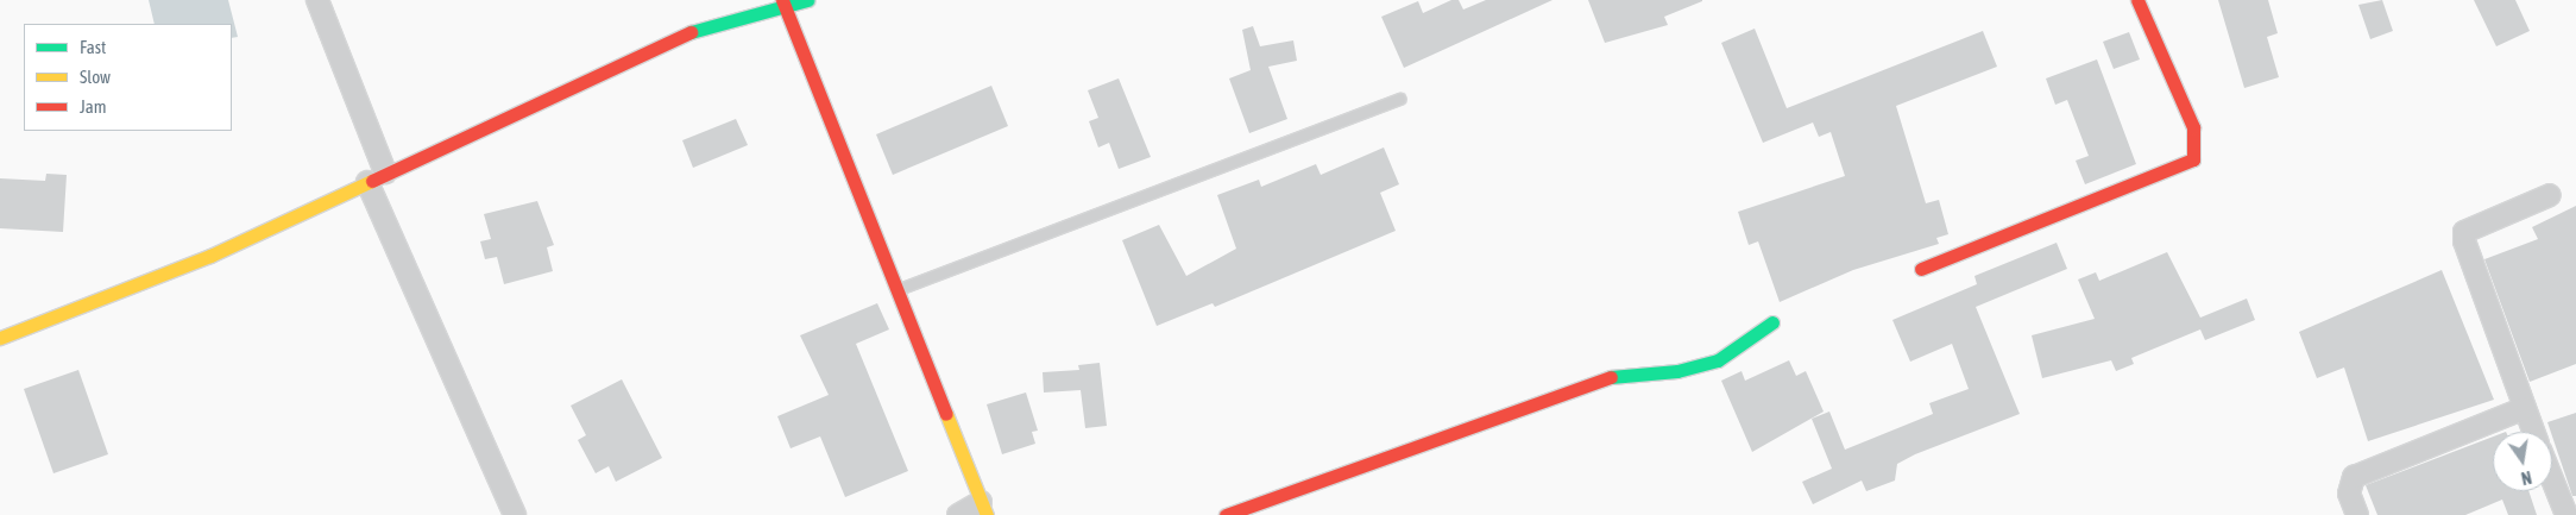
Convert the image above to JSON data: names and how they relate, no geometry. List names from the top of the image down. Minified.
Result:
{"legend":["Fast","Slow","Jam"],"north":"bottom"}
